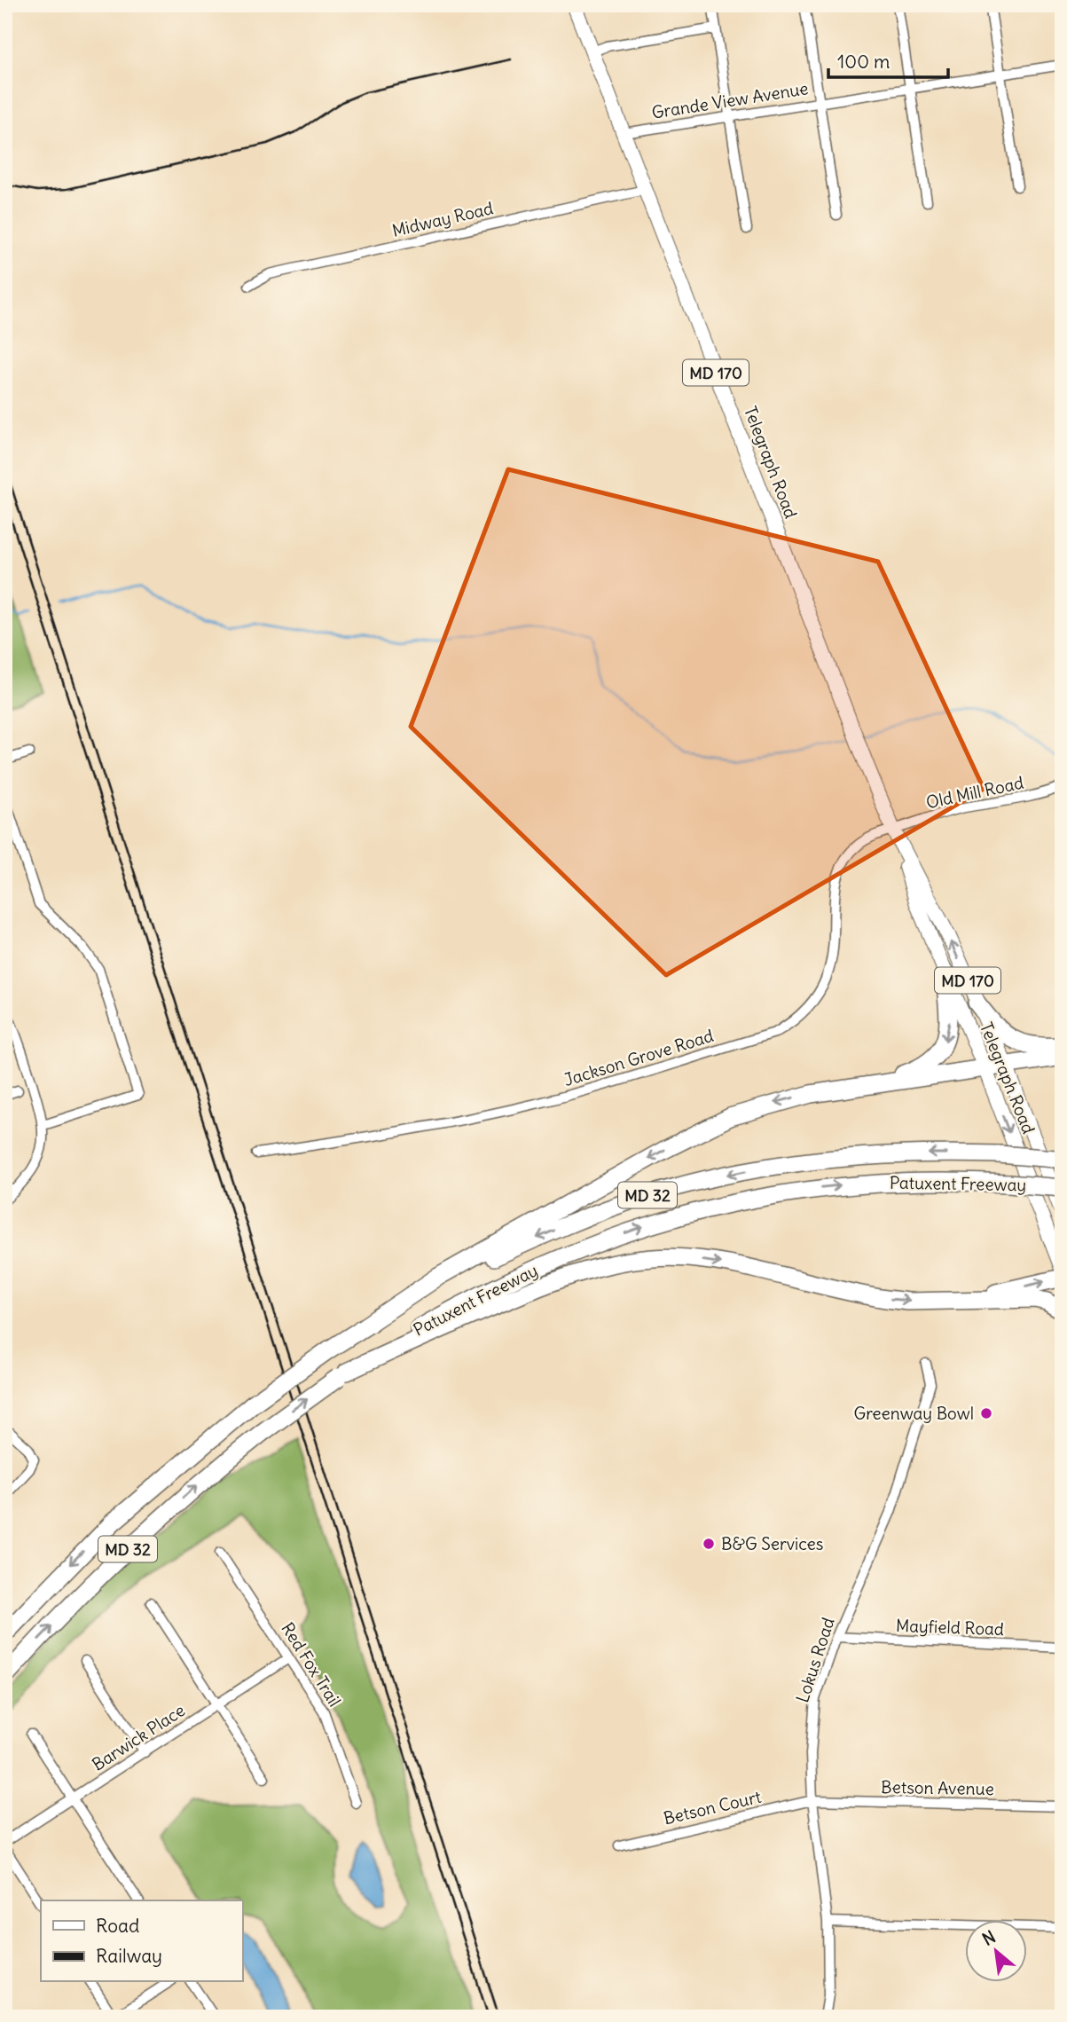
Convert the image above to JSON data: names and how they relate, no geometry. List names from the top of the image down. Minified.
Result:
{"streets":{"highway":["Patuxent Freeway","MD 32"],"main road":["MD 170","Telegraph Road"],"street":["Grande View Avenue","Midway Road","Old Mill Road","Jackson Grove Road","Mayfield Road","Lokus Road","Red Fox Trail","Barwick Place","Betson Avenue","Betson Court"]},"crossings":[["Grande View Avenue","Telegraph Road"],["Midway Road","Telegraph Road"],["Telegraph Road","Old Mill Road"],["Telegraph Road","Jackson Grove Road"],["Old Mill Road","Jackson Grove Road"],["Mayfield Road","Lokus Road"],["Lokus Road","Betson Avenue"],["Lokus Road","Betson Court"],["Red Fox Trail","Barwick Place"],["Betson Avenue","Betson Court"]],"places":["Greenway Bowl","B&G Services"],"legend":["Road","Railway"],"scale_bar":"100 m","north":"top left"}
